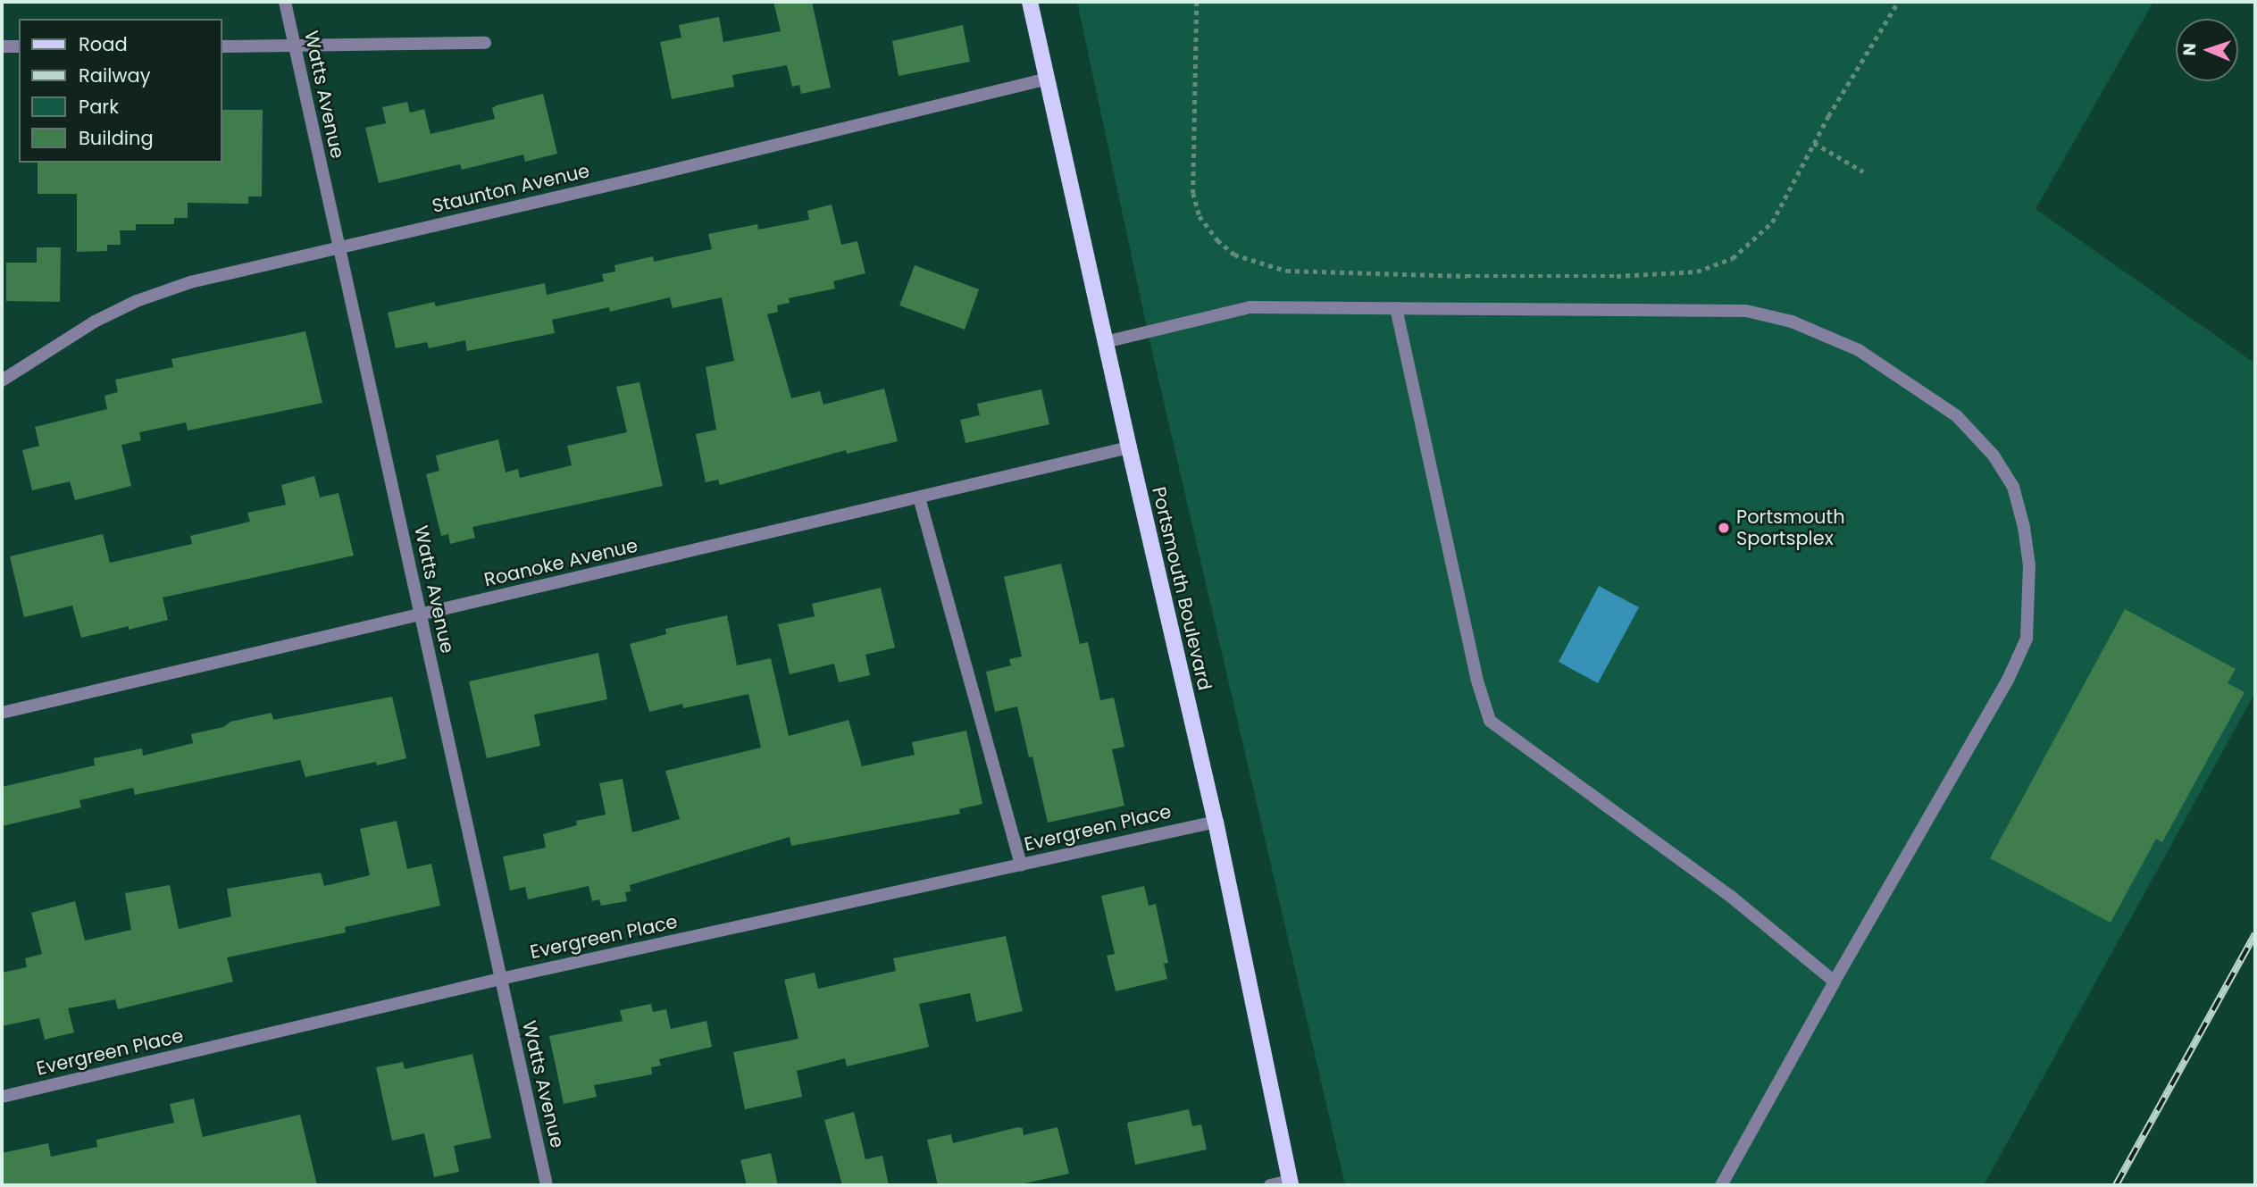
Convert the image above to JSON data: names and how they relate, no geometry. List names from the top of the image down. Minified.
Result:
{"streets":{"main road":["Portsmouth Boulevard"],"street":["Watts Avenue","Staunton Avenue","Roanoke Avenue","Evergreen Place"]},"crossings":[["Watts Avenue","Staunton Avenue"],["Watts Avenue","Roanoke Avenue"],["Watts Avenue","Evergreen Place"],["Staunton Avenue","Portsmouth Boulevard"],["Roanoke Avenue","Portsmouth Boulevard"],["Portsmouth Boulevard","Evergreen Place"]],"places":["Portsmouth Sportsplex"],"legend":["Road","Railway","Park","Building"],"north":"left"}
